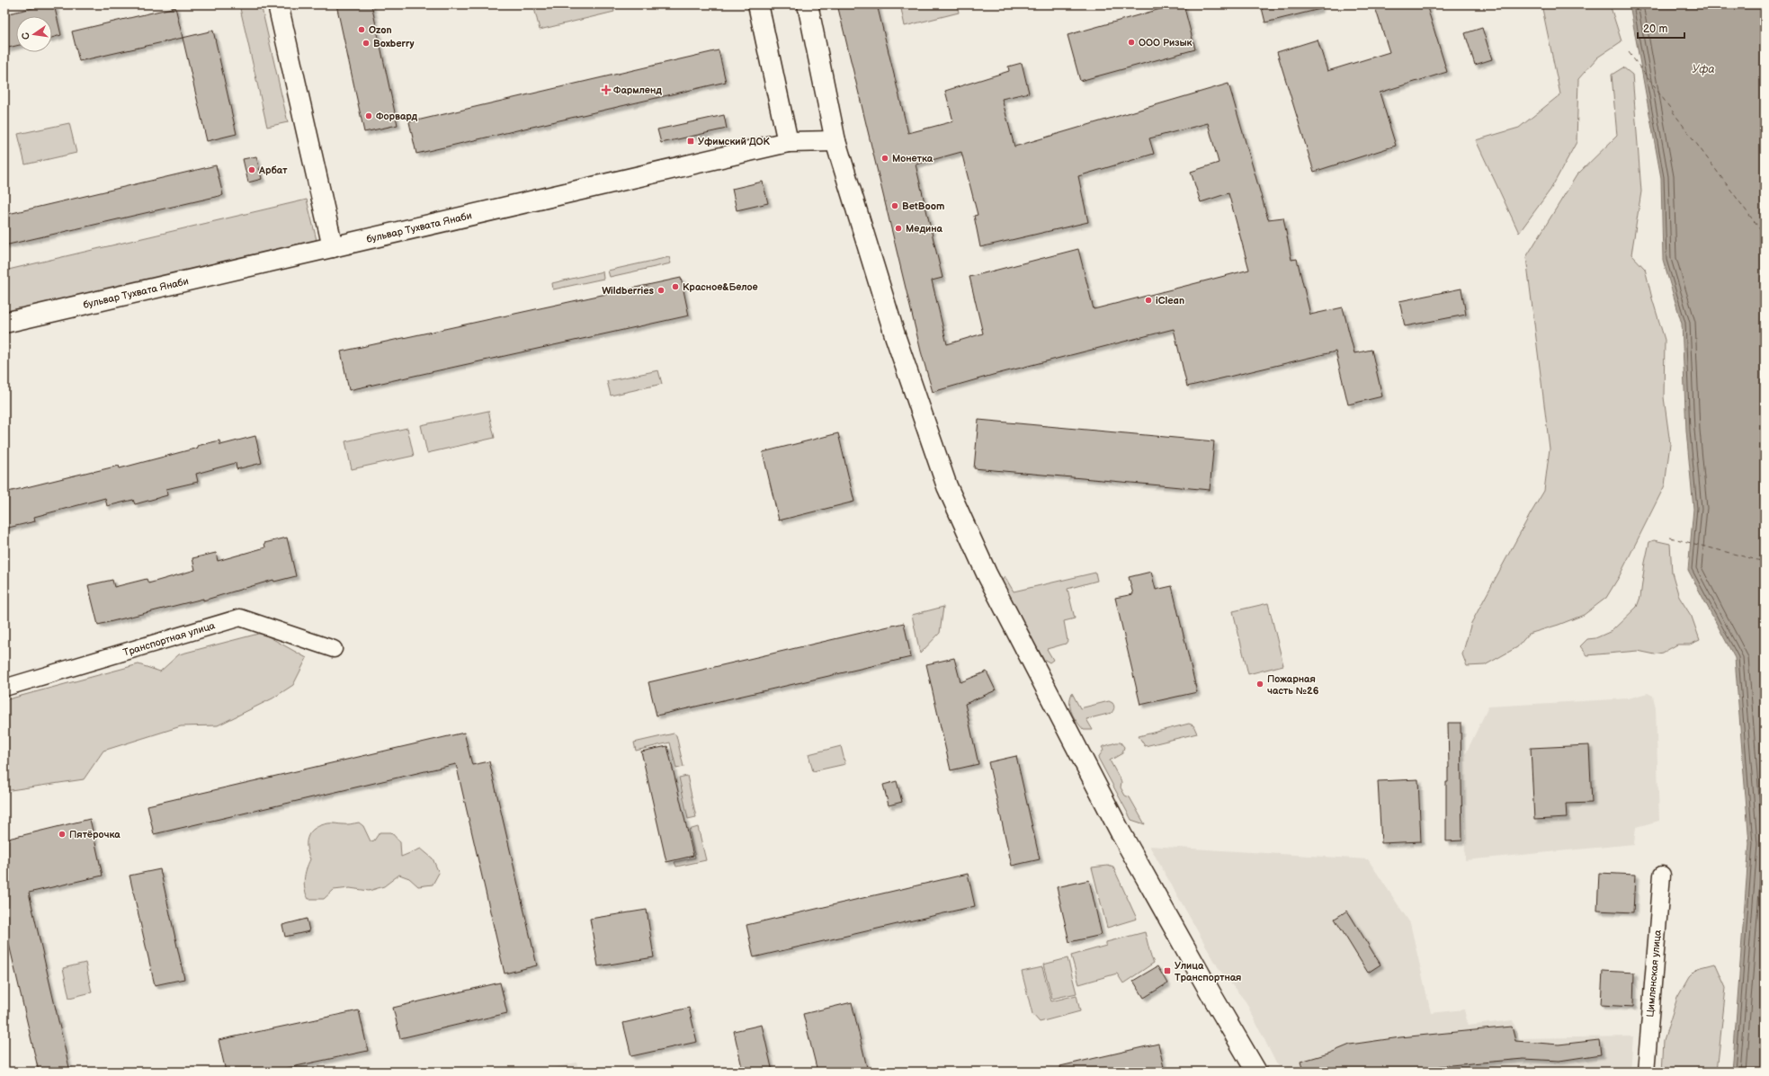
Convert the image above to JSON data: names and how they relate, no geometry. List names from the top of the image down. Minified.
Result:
{"streets":{"street":["бульвар Тухвата Янаби","Транспортная улица","Цимлянская улица"]},"water":["Уфа"],"places":{"other":["Ozon","ООО Ризык","Boxberry","Форвард","Монетка","Арбат","BetBoom","Медина","Красное&Белое","Wildberries","iClean","Пожарная часть №26","Пятёрочка"],"health":["Фармленд"],"transit":["Уфимский ДОК","Улица Транспортная"]},"scale_bar":"20 m","north":"left"}
